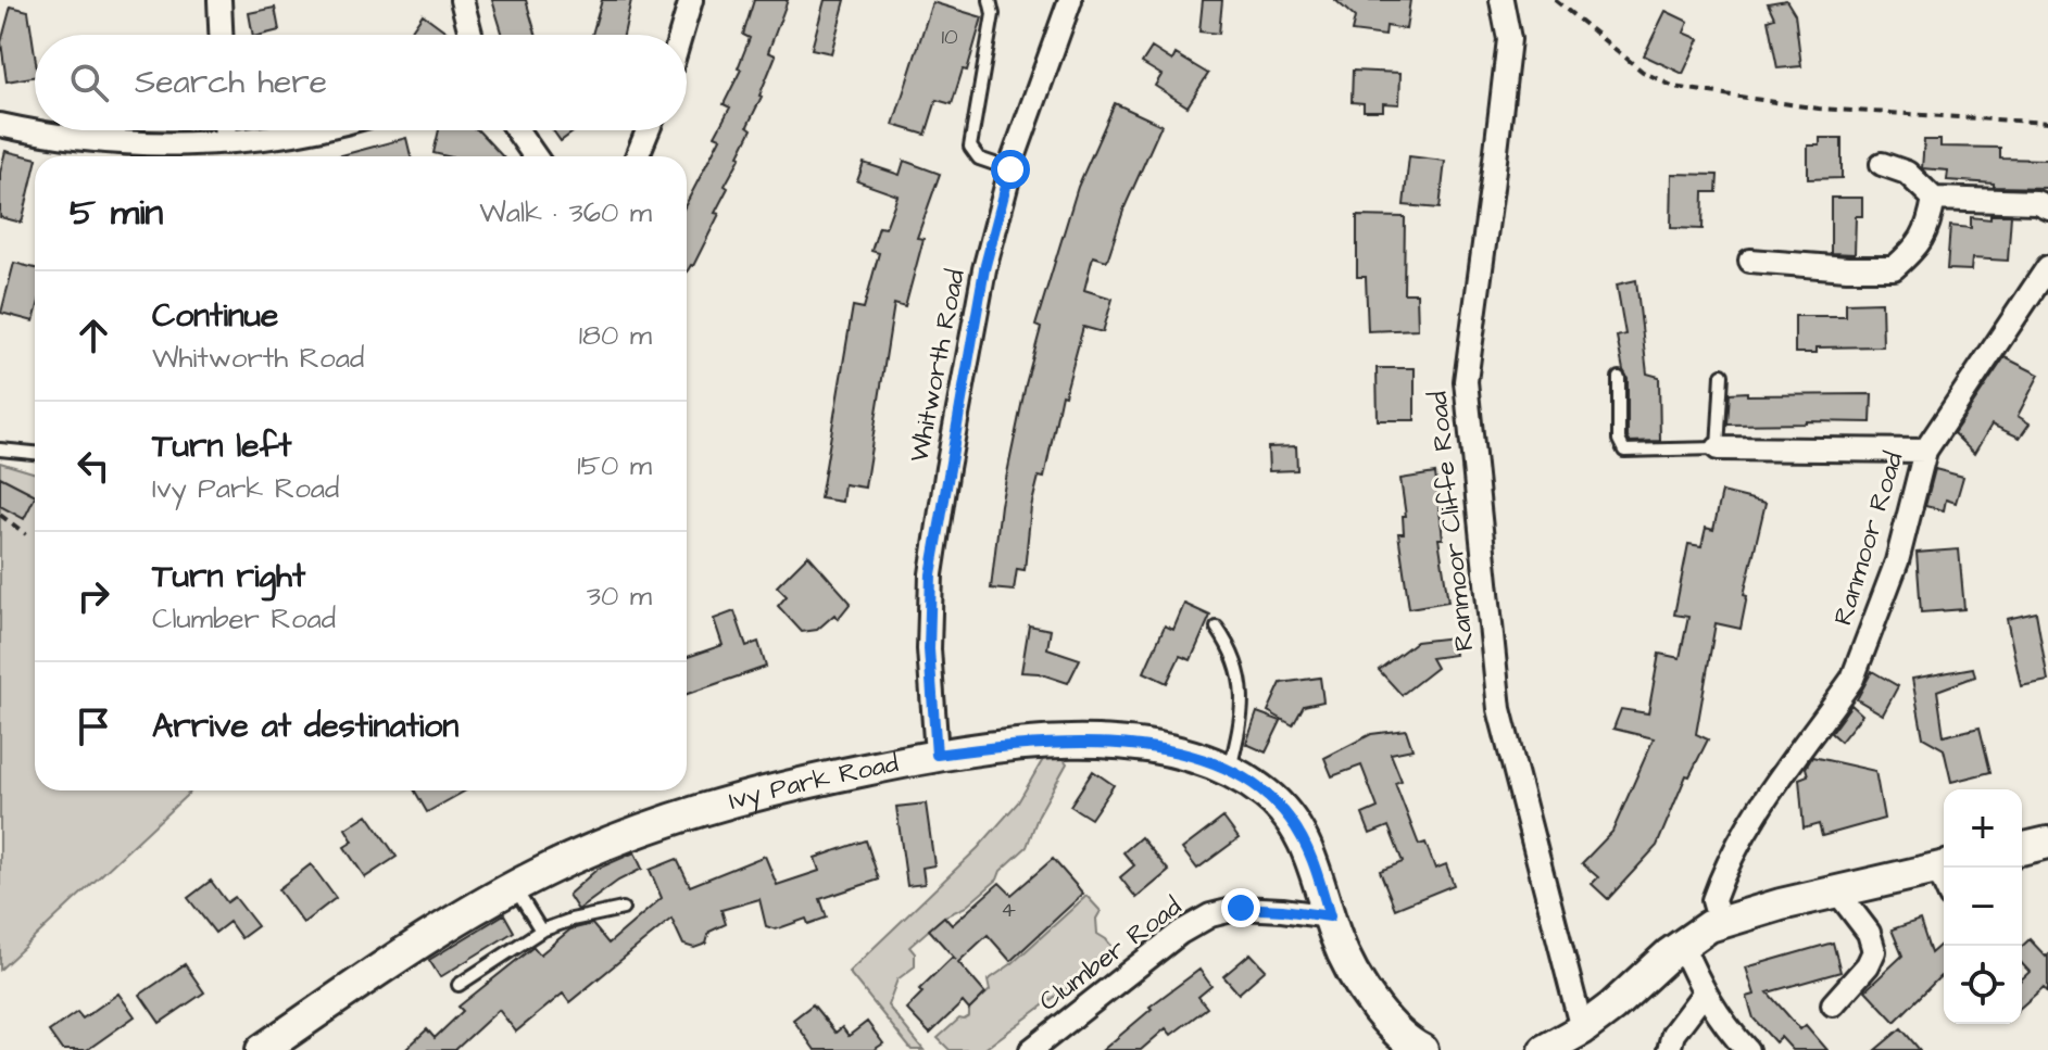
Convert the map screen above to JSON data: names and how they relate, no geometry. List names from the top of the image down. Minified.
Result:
{"streets":{"street":["Whitworth Road","Ranmoor Cliffe Road","Ranmoor Road","Ivy Park Road","Clumber Road"]},"crossings":[["Whitworth Road","Ivy Park Road"],["Ivy Park Road","Clumber Road"]],"house_numbers":["10","4"],"page":{"search":"Search here","heading":["5 min","Walk · 360 m"],"list":[["Continue","Whitworth Road","180 m"],["Turn left","Ivy Park Road","150 m"],["Turn right","Clumber Road","30 m"],"Arrive at destination"],"map_buttons":["+","−"]}}
